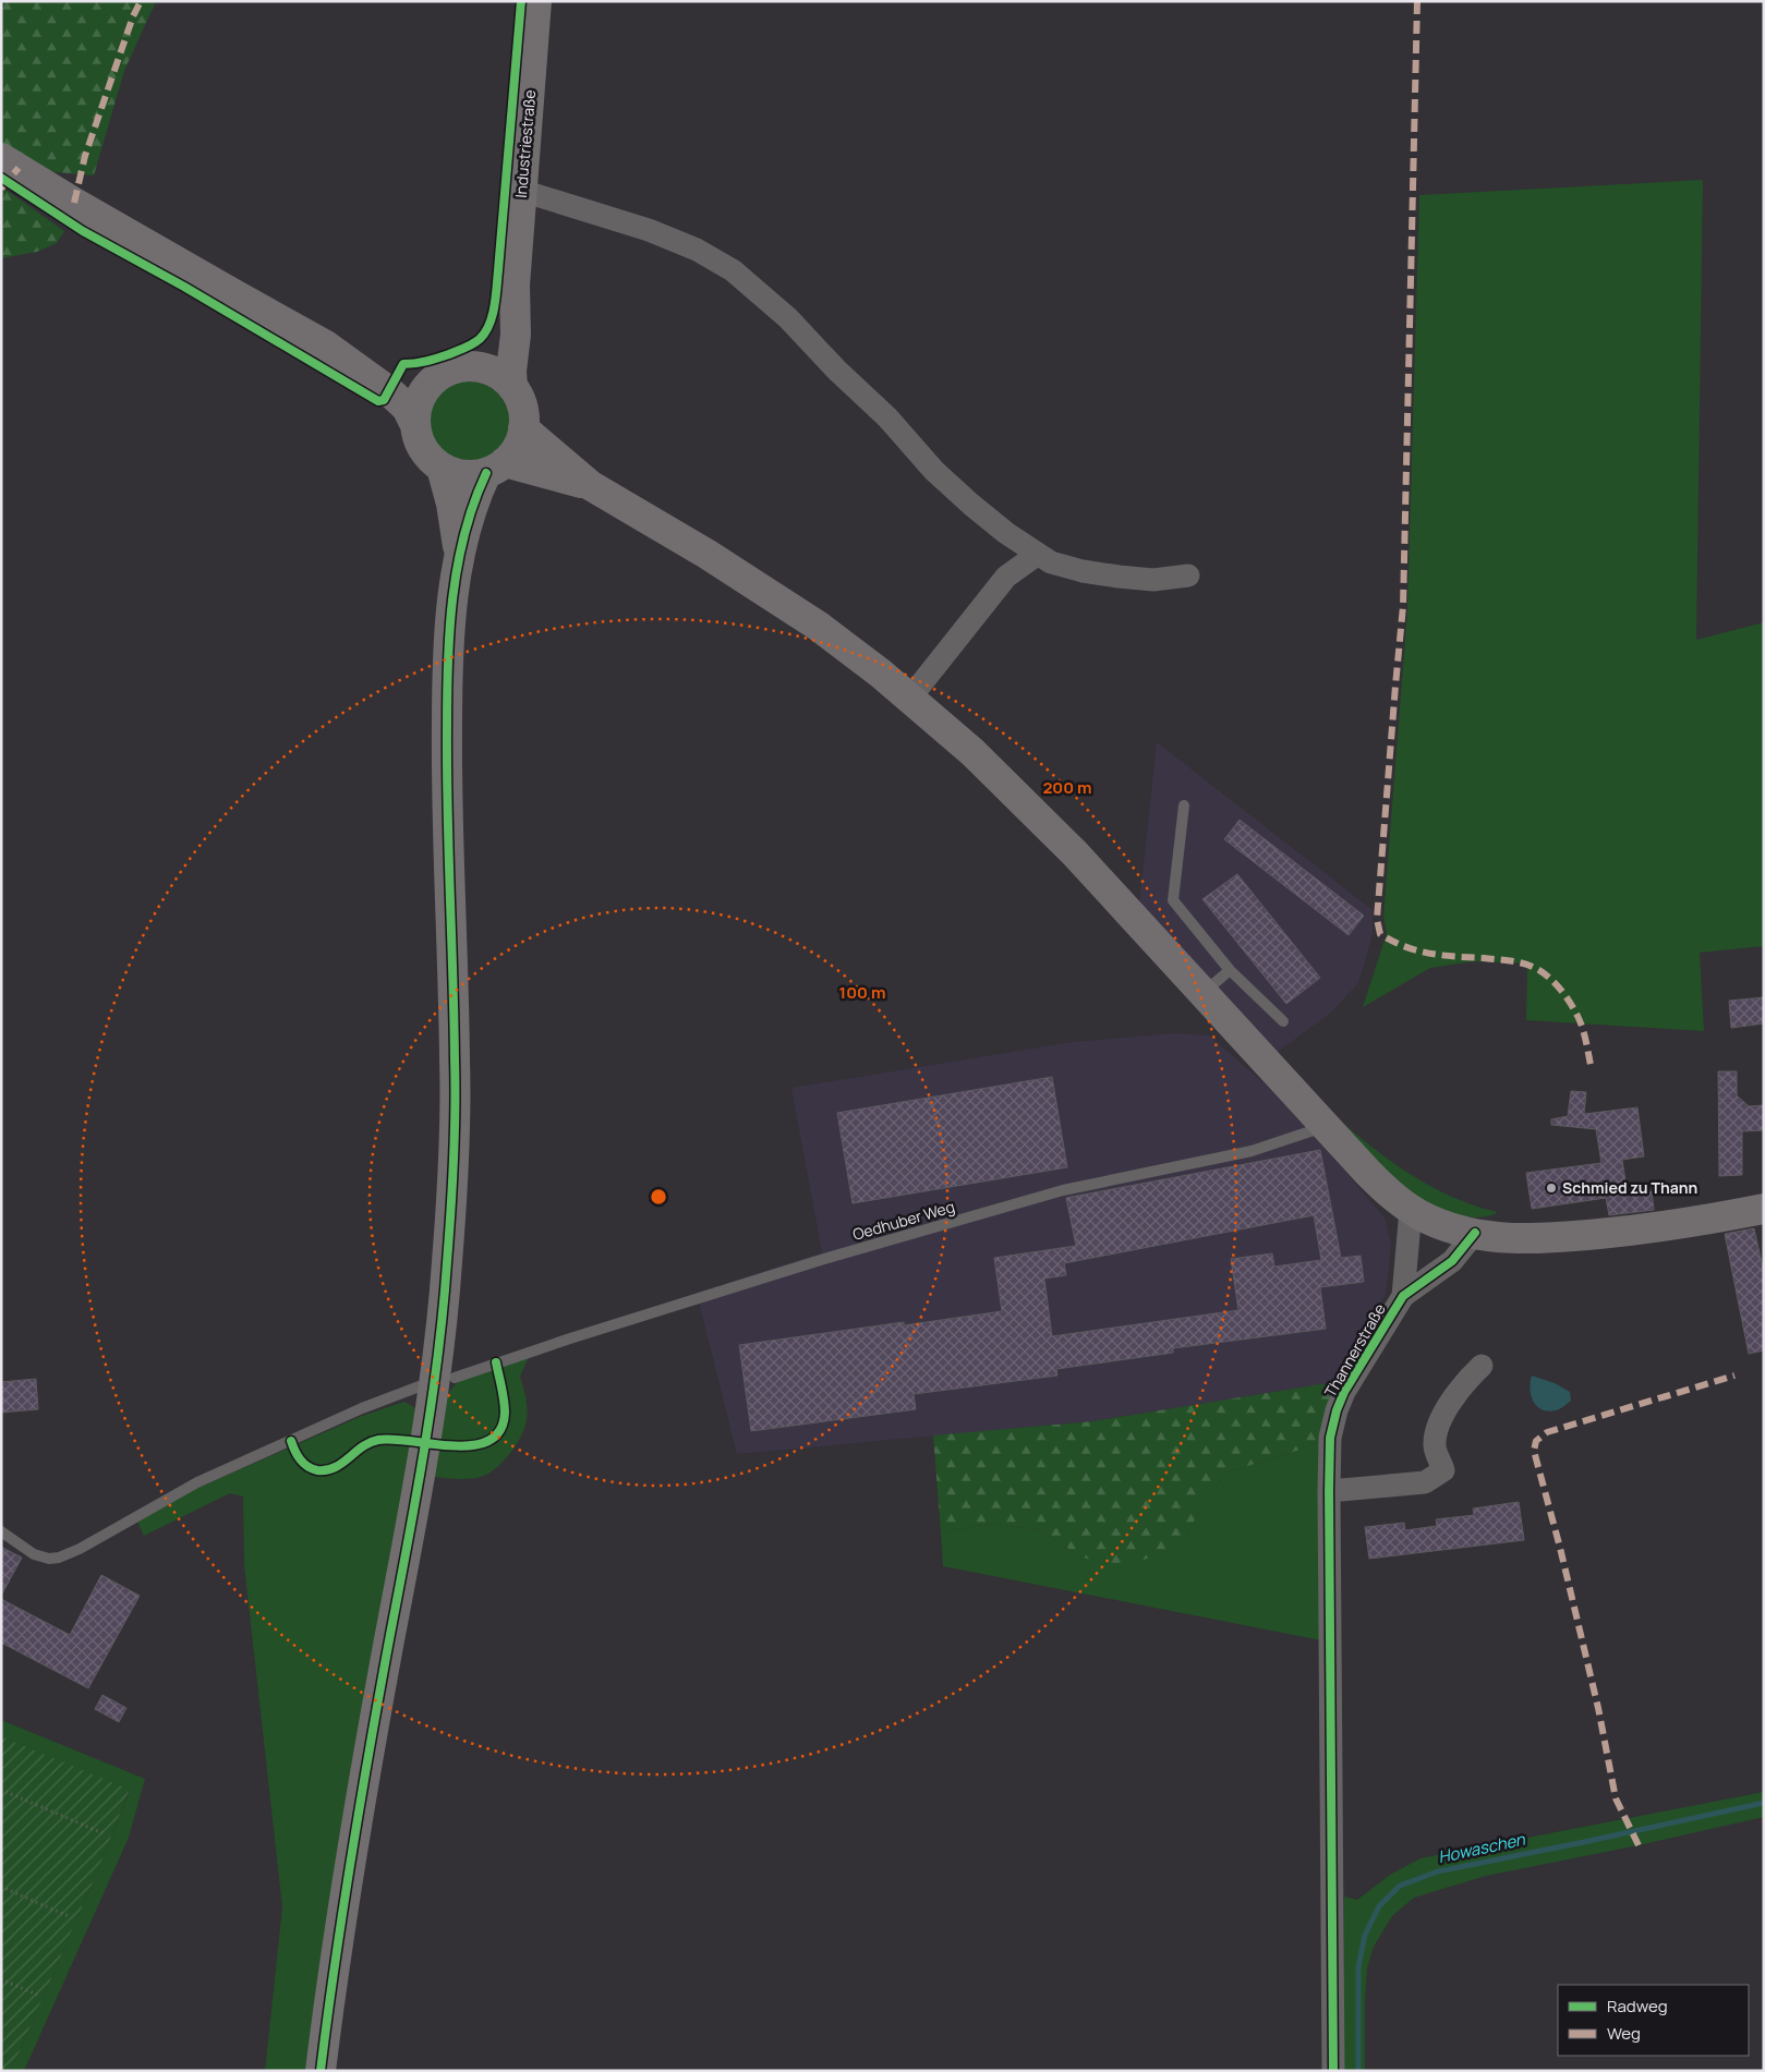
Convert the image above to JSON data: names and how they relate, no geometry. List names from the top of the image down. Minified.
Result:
{"streets":{"main road":["Industriestraße"],"street":["Thannerstraße"],"lane":["Oedhuber Weg"]},"water":["Howaschen"],"places":["Schmied zu Thann"],"legend":["Radweg","Weg"],"rings":["200 m","100 m"]}
